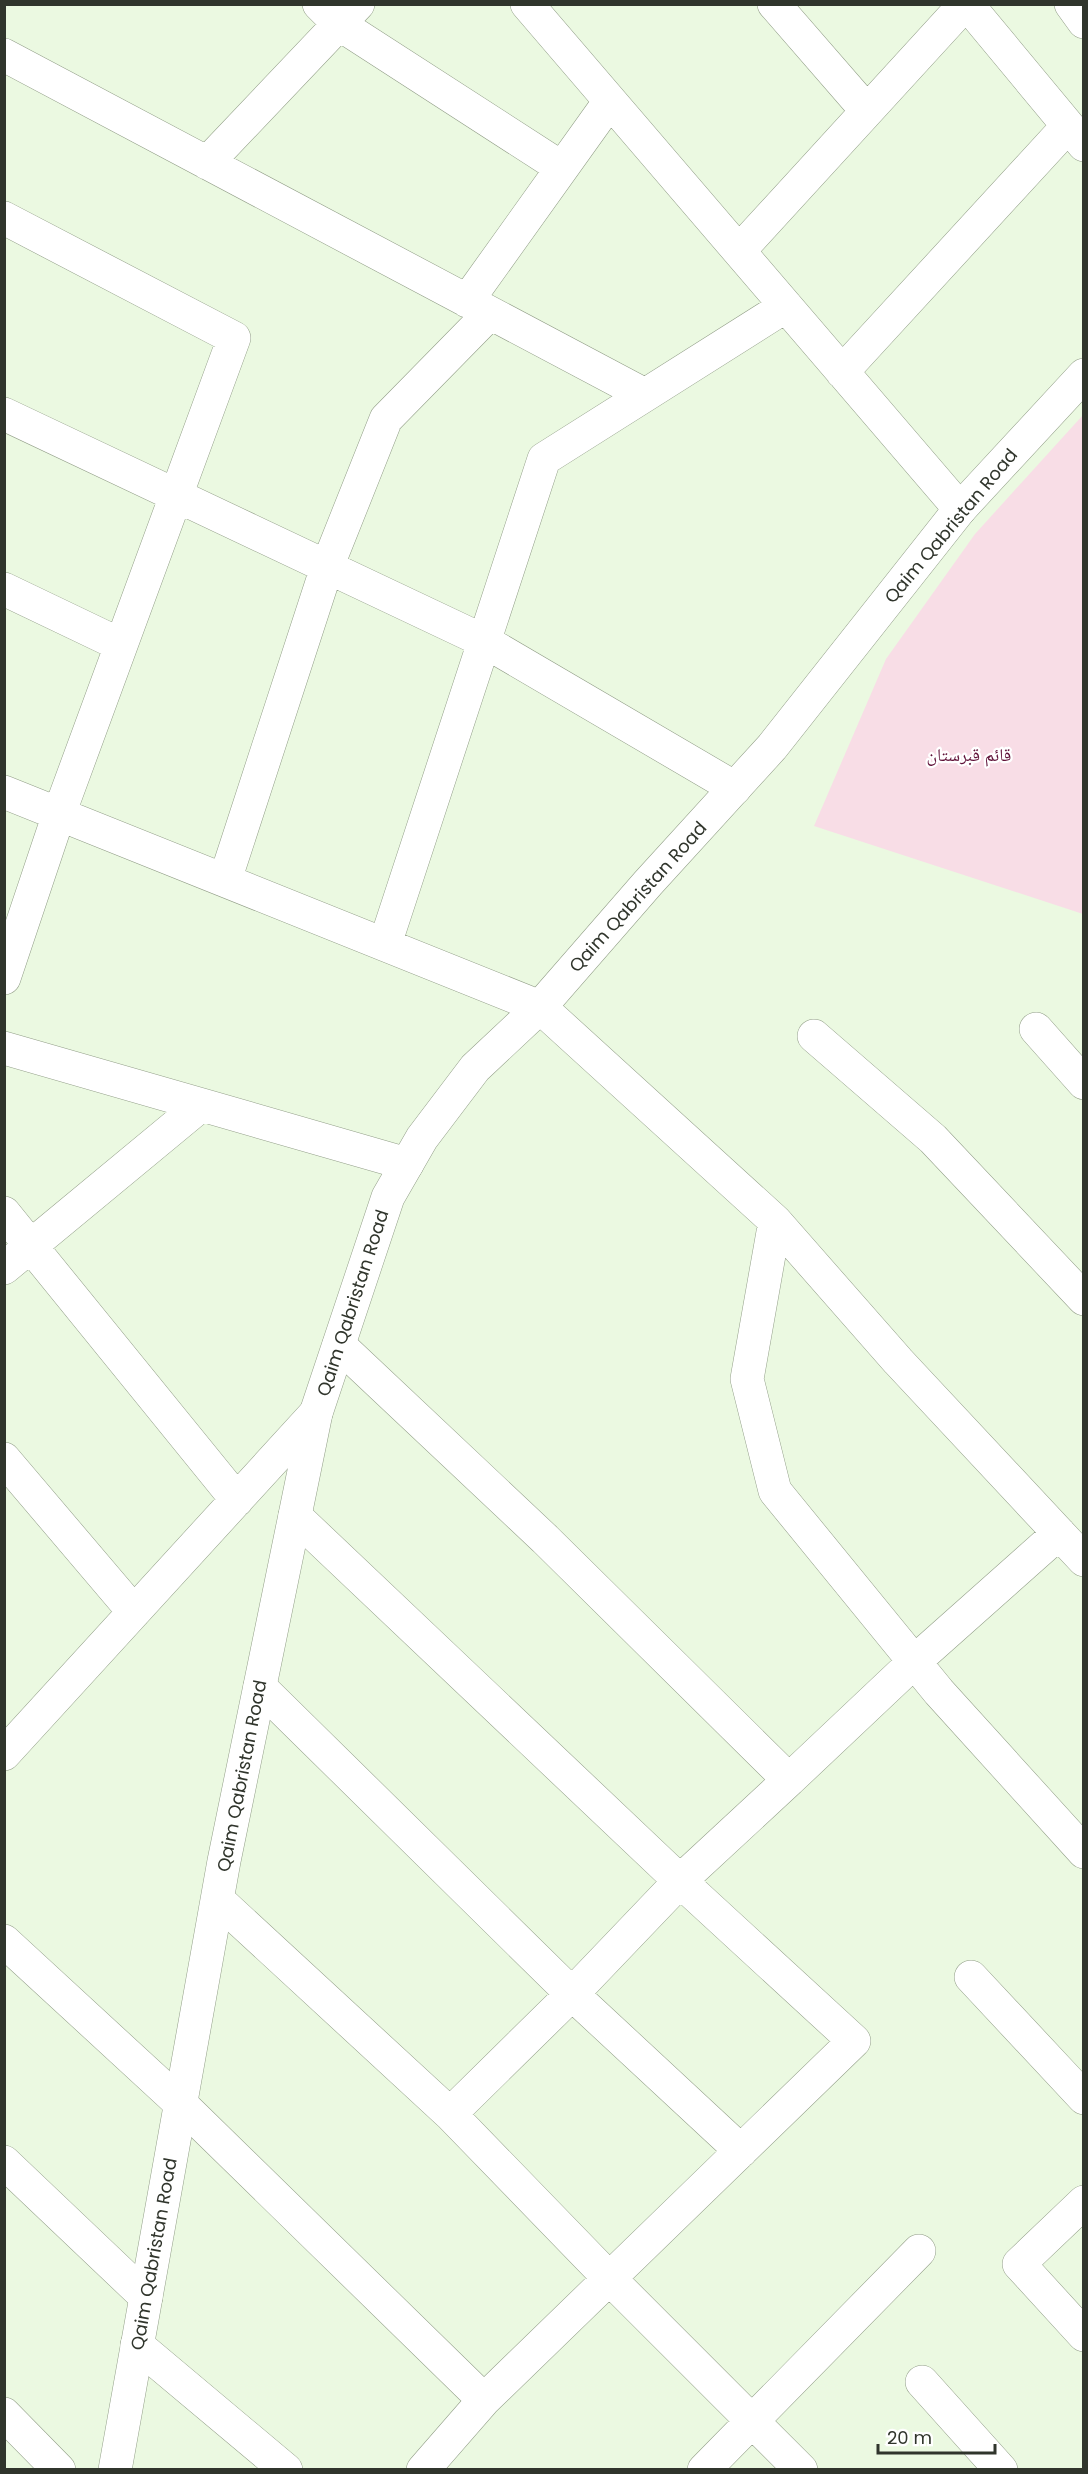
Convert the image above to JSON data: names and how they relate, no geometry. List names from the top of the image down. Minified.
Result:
{"streets":{"street":["Qaim Qabristan Road"]},"parks":["قائم قبرستان"],"scale_bar":"20 m"}
